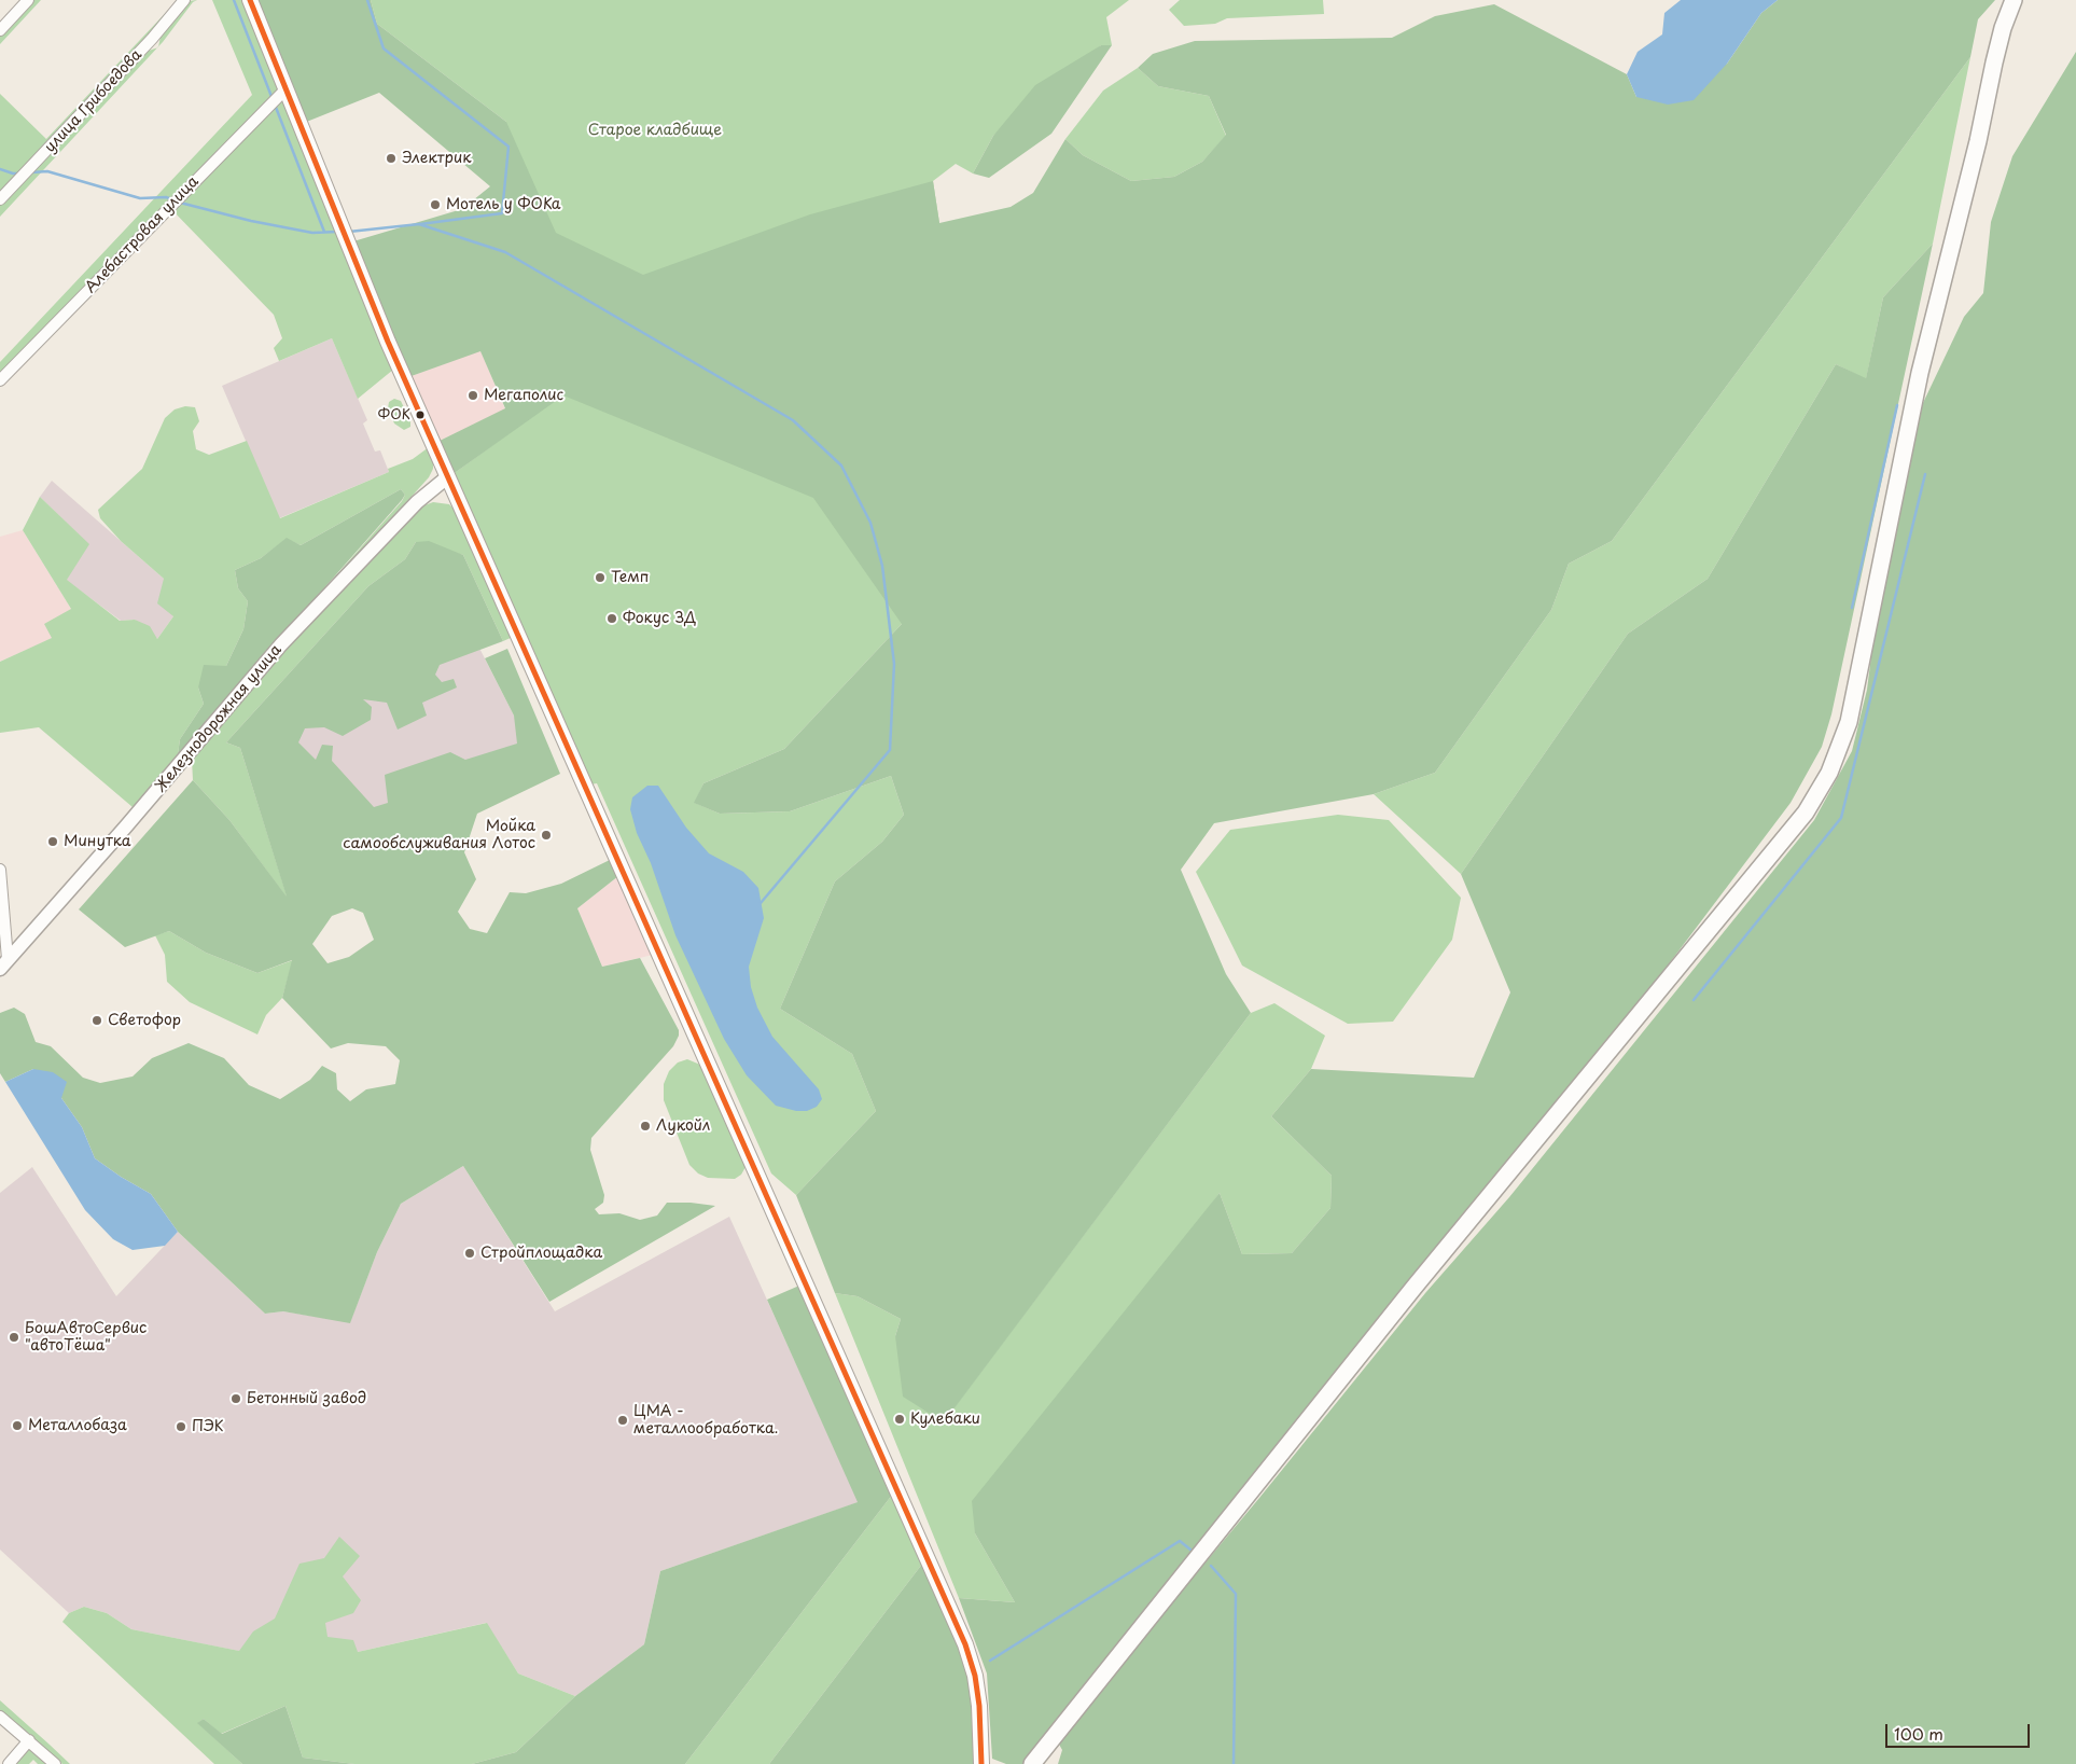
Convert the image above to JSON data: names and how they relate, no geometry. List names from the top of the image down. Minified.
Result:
{"streets":{"street":["улица Грибоедова","Алебастровая улица","Железнодорожная улица"]},"parks":["Старое кладбище"],"places":["Электрик","Мотель у ФОКа","Мегаполис","ФОК","Темп","Фокус 3Д","Мойка самообслуживания Лотос","Минутка","Светофор","Лукойл","Стройплощадка","БошАвтоСервис \"автоТёша\"","Бетонный завод","Кулебаки","ЦМА - металлообработка.","Металлобаза","ПЭК"],"scale_bar":"100 m"}
